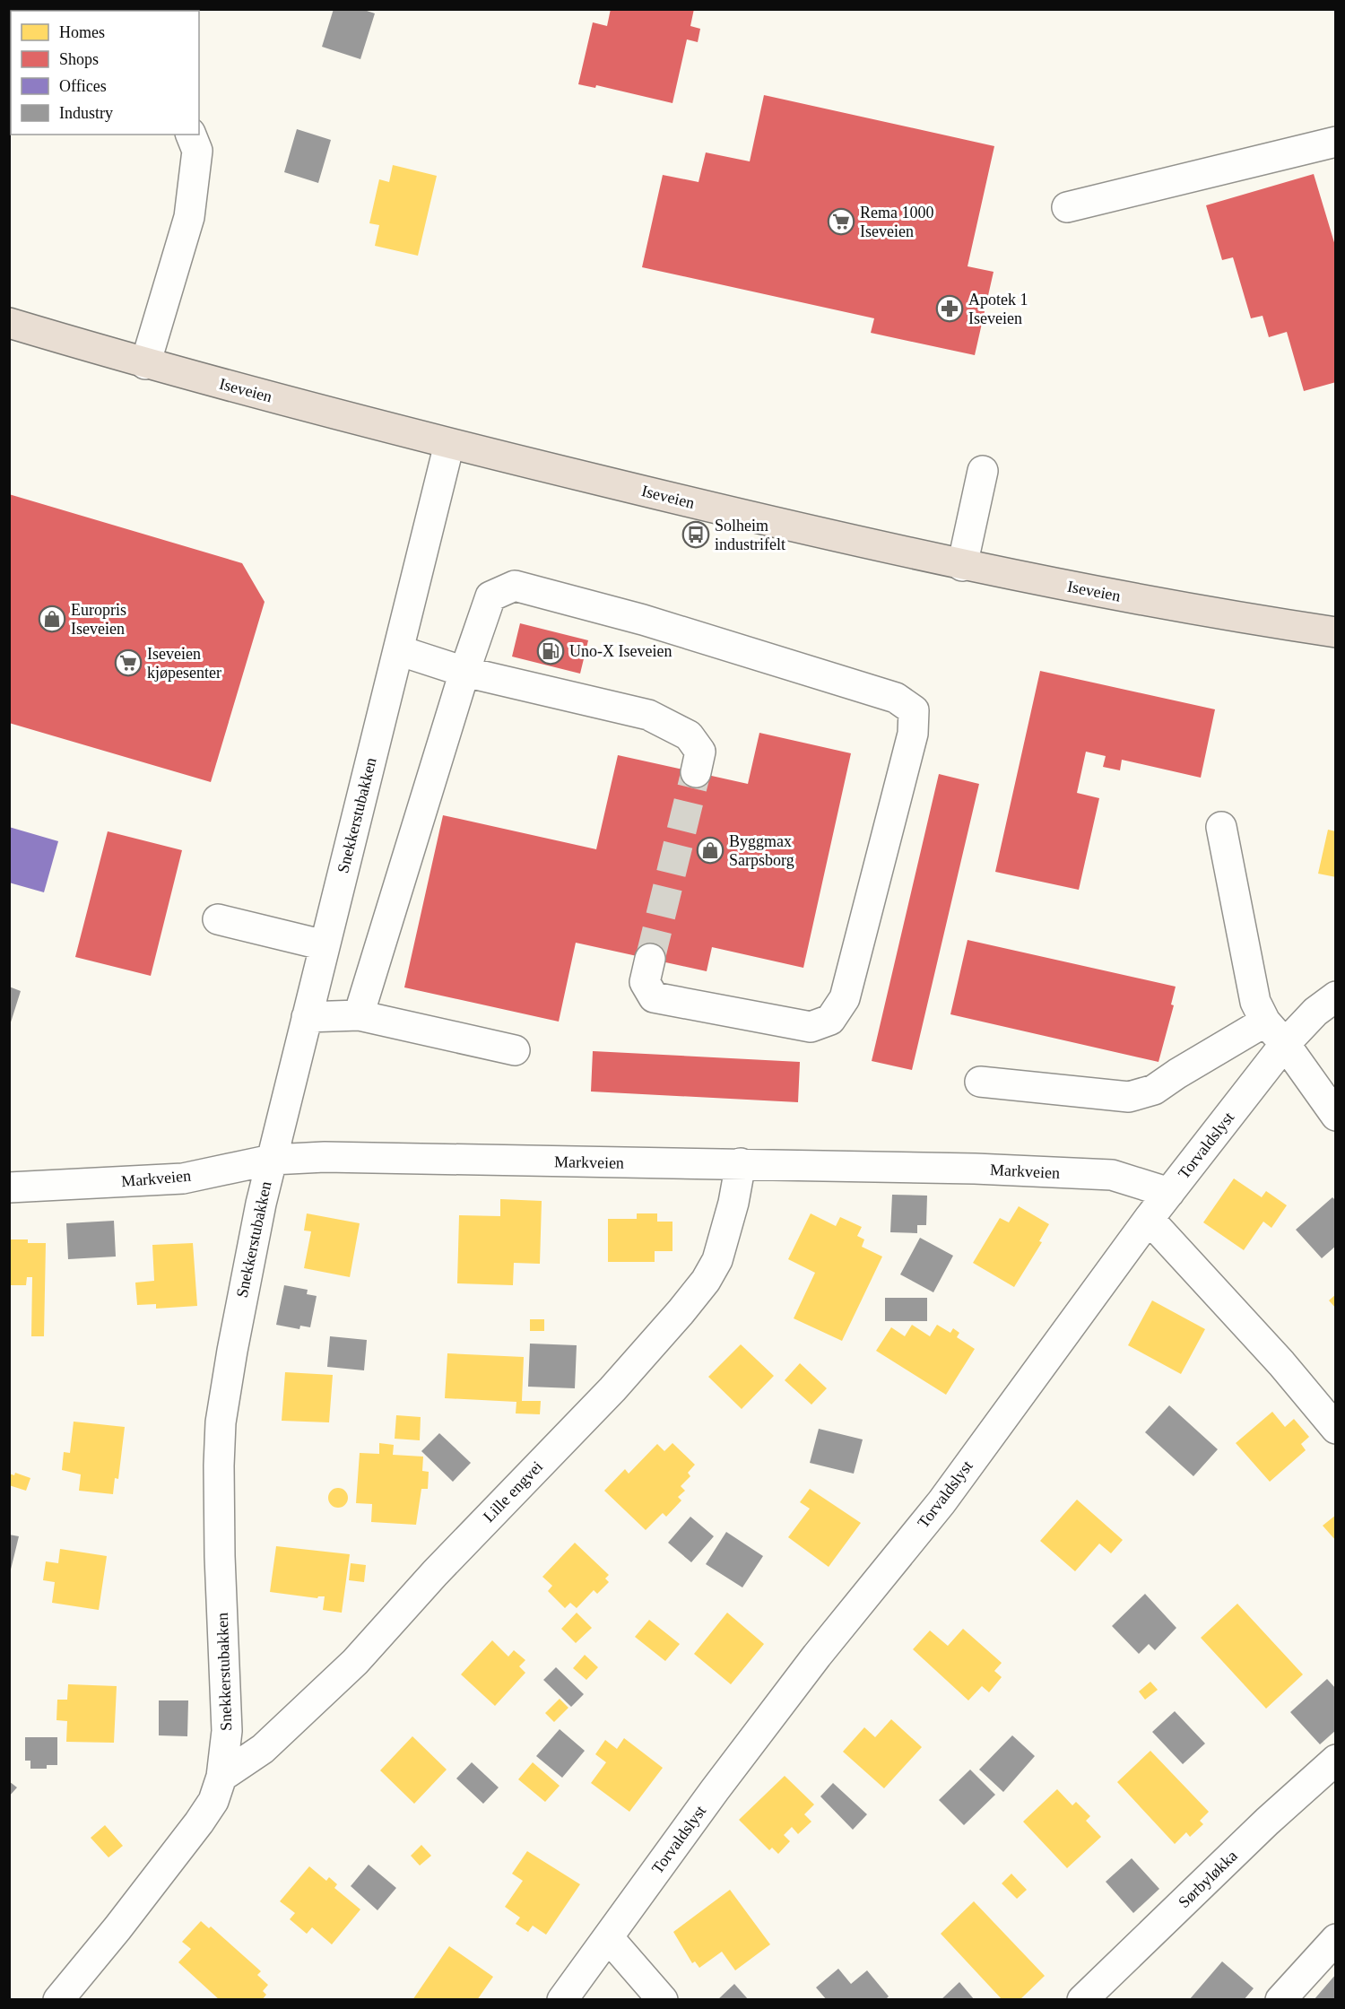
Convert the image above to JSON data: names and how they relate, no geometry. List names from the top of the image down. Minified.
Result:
{"streets":{"highway":["Iseveien"],"street":["Snekkerstubakken","Torvaldslyst","Markveien","Lille engvei","Sørbyløkka"]},"crossings":[["Iseveien","Snekkerstubakken"],["Snekkerstubakken","Markveien"],["Snekkerstubakken","Lille engvei"],["Torvaldslyst","Markveien"],["Markveien","Lille engvei"]],"places":{"supermarket":["Rema 1000 Iseveien","Iseveien kjøpesenter"],"pharmacy":["Apotek 1 Iseveien"],"bus stop":["Solheim industrifelt"],"shop":["Europris Iseveien","Byggmax Sarpsborg"],"fuel station":["Uno-X Iseveien"]},"legend":["Homes","Shops","Offices","Industry"]}
